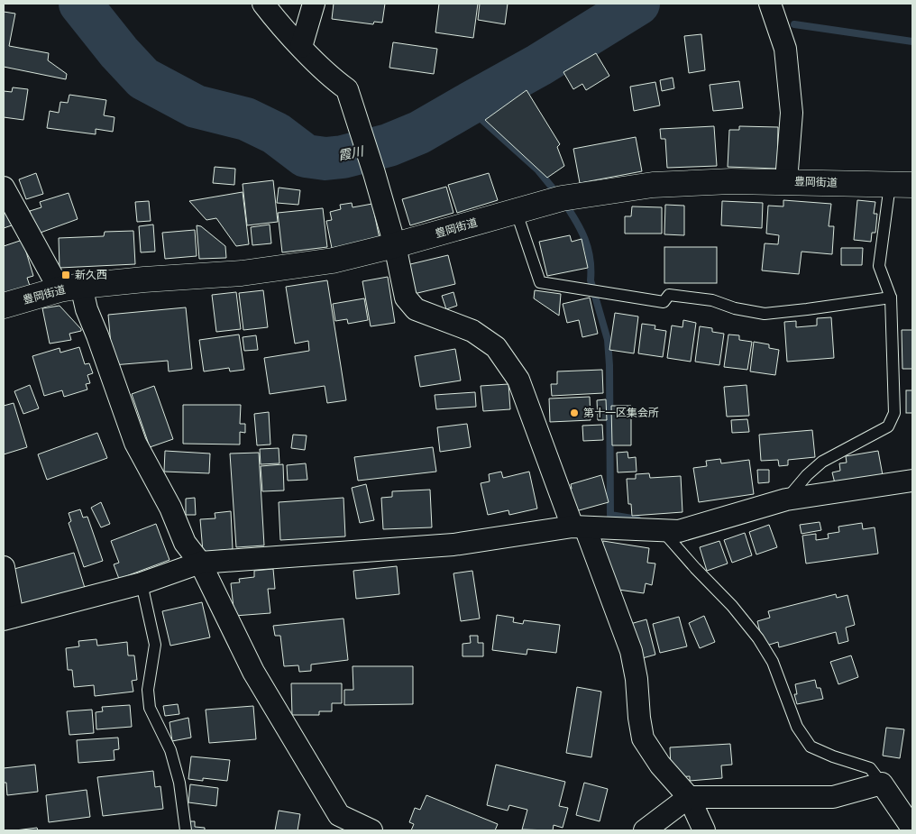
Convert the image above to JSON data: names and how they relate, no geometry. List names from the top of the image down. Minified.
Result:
{"streets":{"main road":["豊岡街道"]},"water":["霞川"],"places":{"transit":["新久西"],"other":["第十一区集会所"]}}
